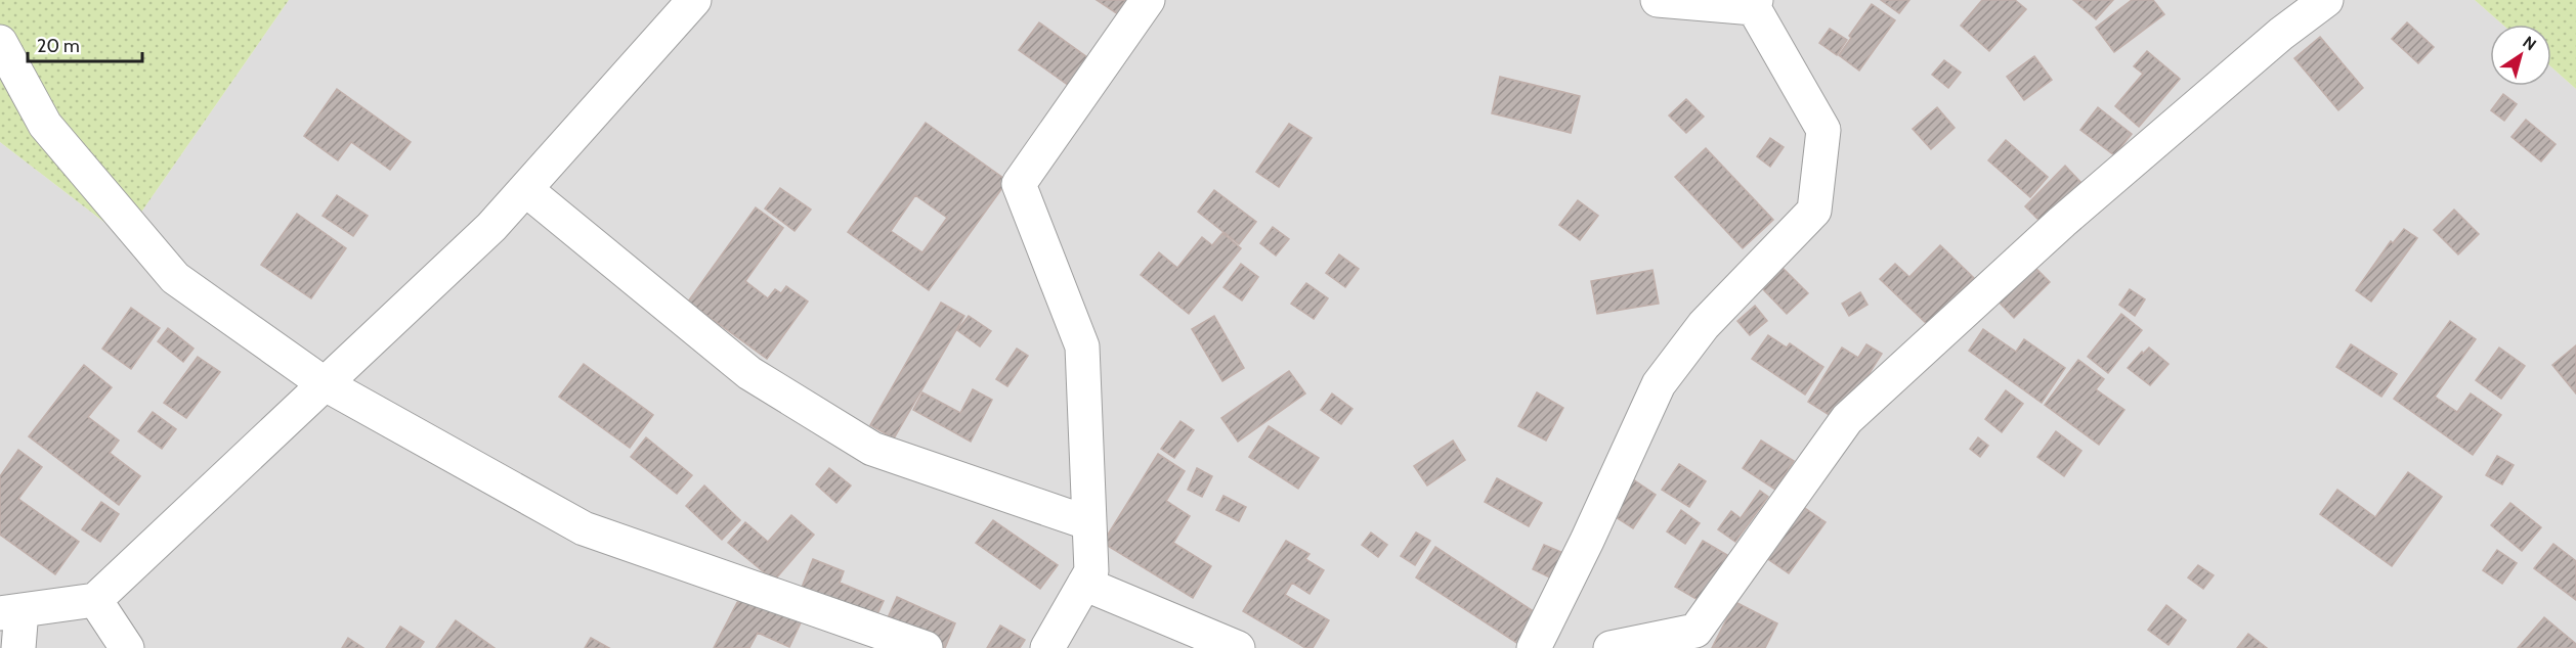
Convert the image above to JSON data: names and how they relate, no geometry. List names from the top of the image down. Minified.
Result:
{"scale_bar":"20 m","north":"top right"}
